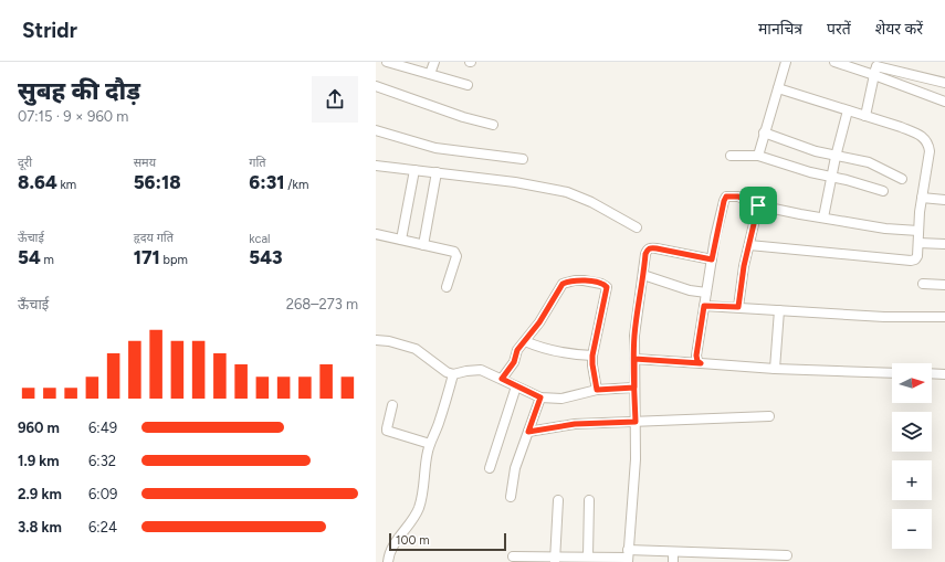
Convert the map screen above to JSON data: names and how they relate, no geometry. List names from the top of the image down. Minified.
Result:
{"scale_bar":"100 m","north":"right","page":{"header":"Stridr","nav":["मानचित्र","परतें","शेयर करें"],"heading":["सुबह की दौड़","07:15 · 9 × 960 m"],"stats":[["दूरी","8.64 km"],["समय","56:18"],["गति","6:31 /km"],["ऊँचाई","54 m"],["हृदय गति","171 bpm"],["kcal","543"]],"chart":["ऊँचाई","268–273 m"],"map_buttons":["+","−"],"list":[{"name":"960 m","note":"6:49"},{"name":"1.9 km","note":"6:32"},{"name":"2.9 km","note":"6:09"},{"name":"3.8 km","note":"6:24"}],"scale":"100 m"}}
